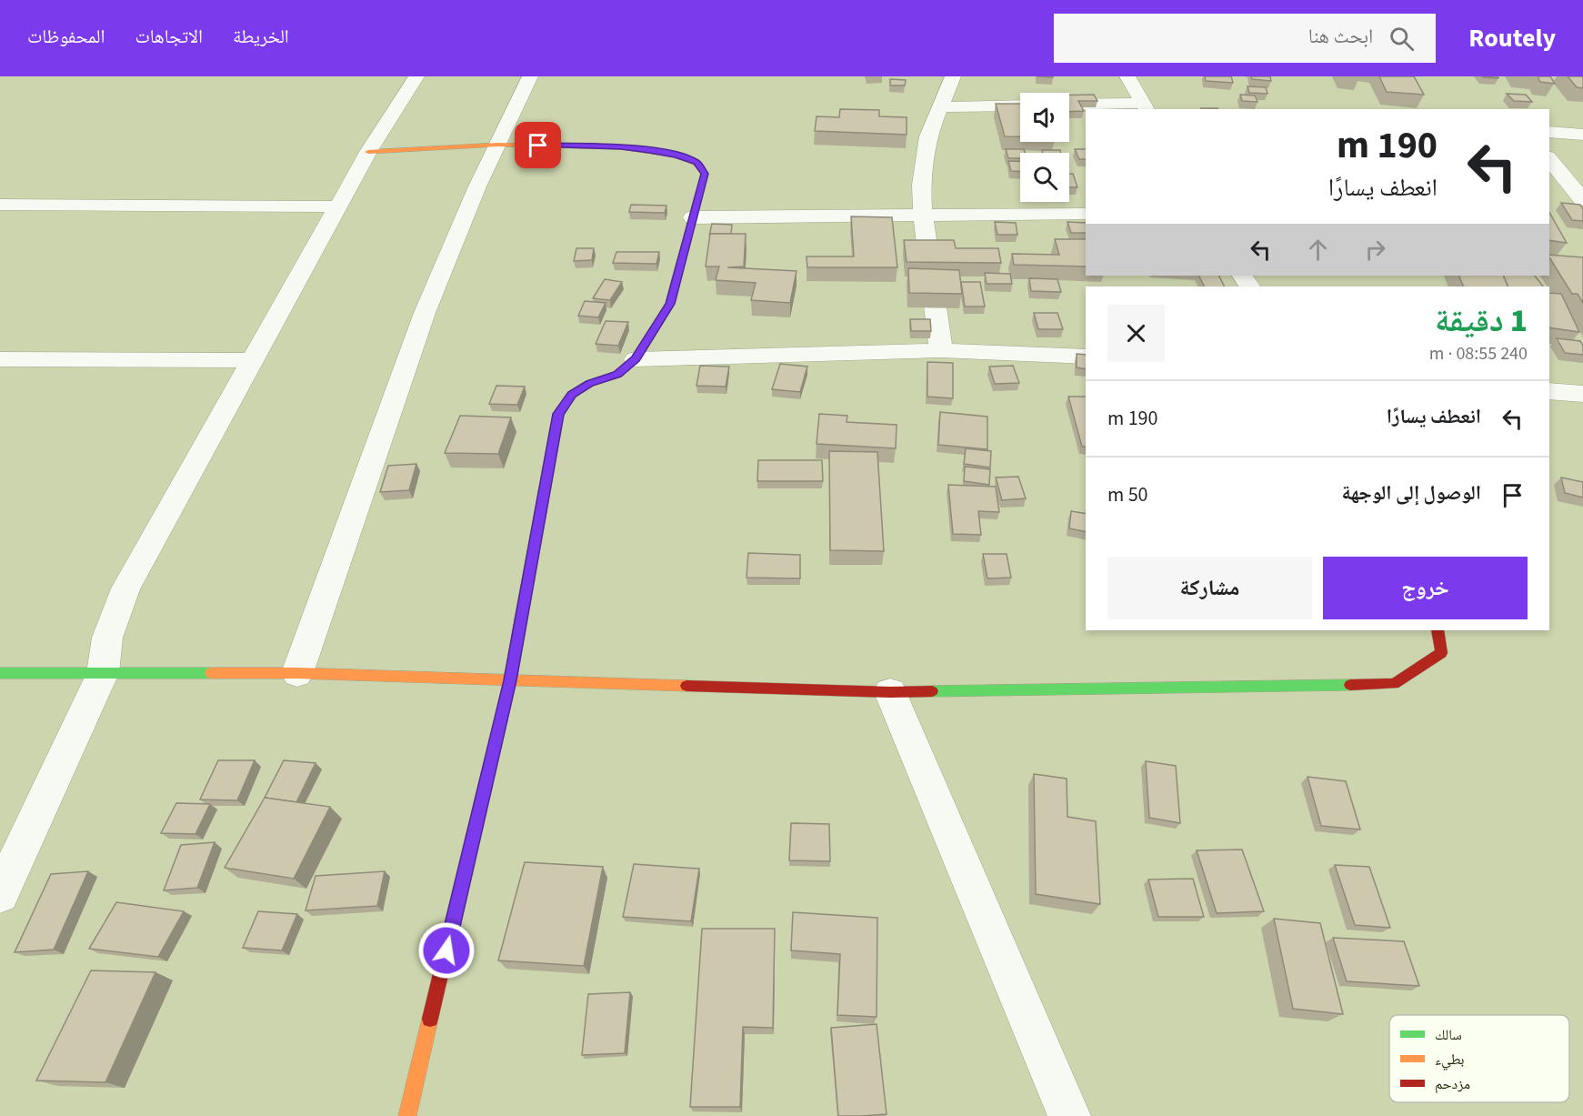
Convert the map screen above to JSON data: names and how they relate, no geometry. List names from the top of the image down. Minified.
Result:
{"legend":["سالك","بطيء","مزدحم"],"page":{"header":"Routely","search":"ابحث هنا","nav":["الخريطة","الاتجاهات","المحفوظات"],"turn":["190 m","انعطف يسارًا"],"heading":["1 دقيقة","240 m · 08:55"],"list":[{"name":"انعطف يسارًا","value":"190 m"},{"name":"الوصول إلى الوجهة","value":"50 m"}],"buttons":["خروج","مشاركة"]}}
